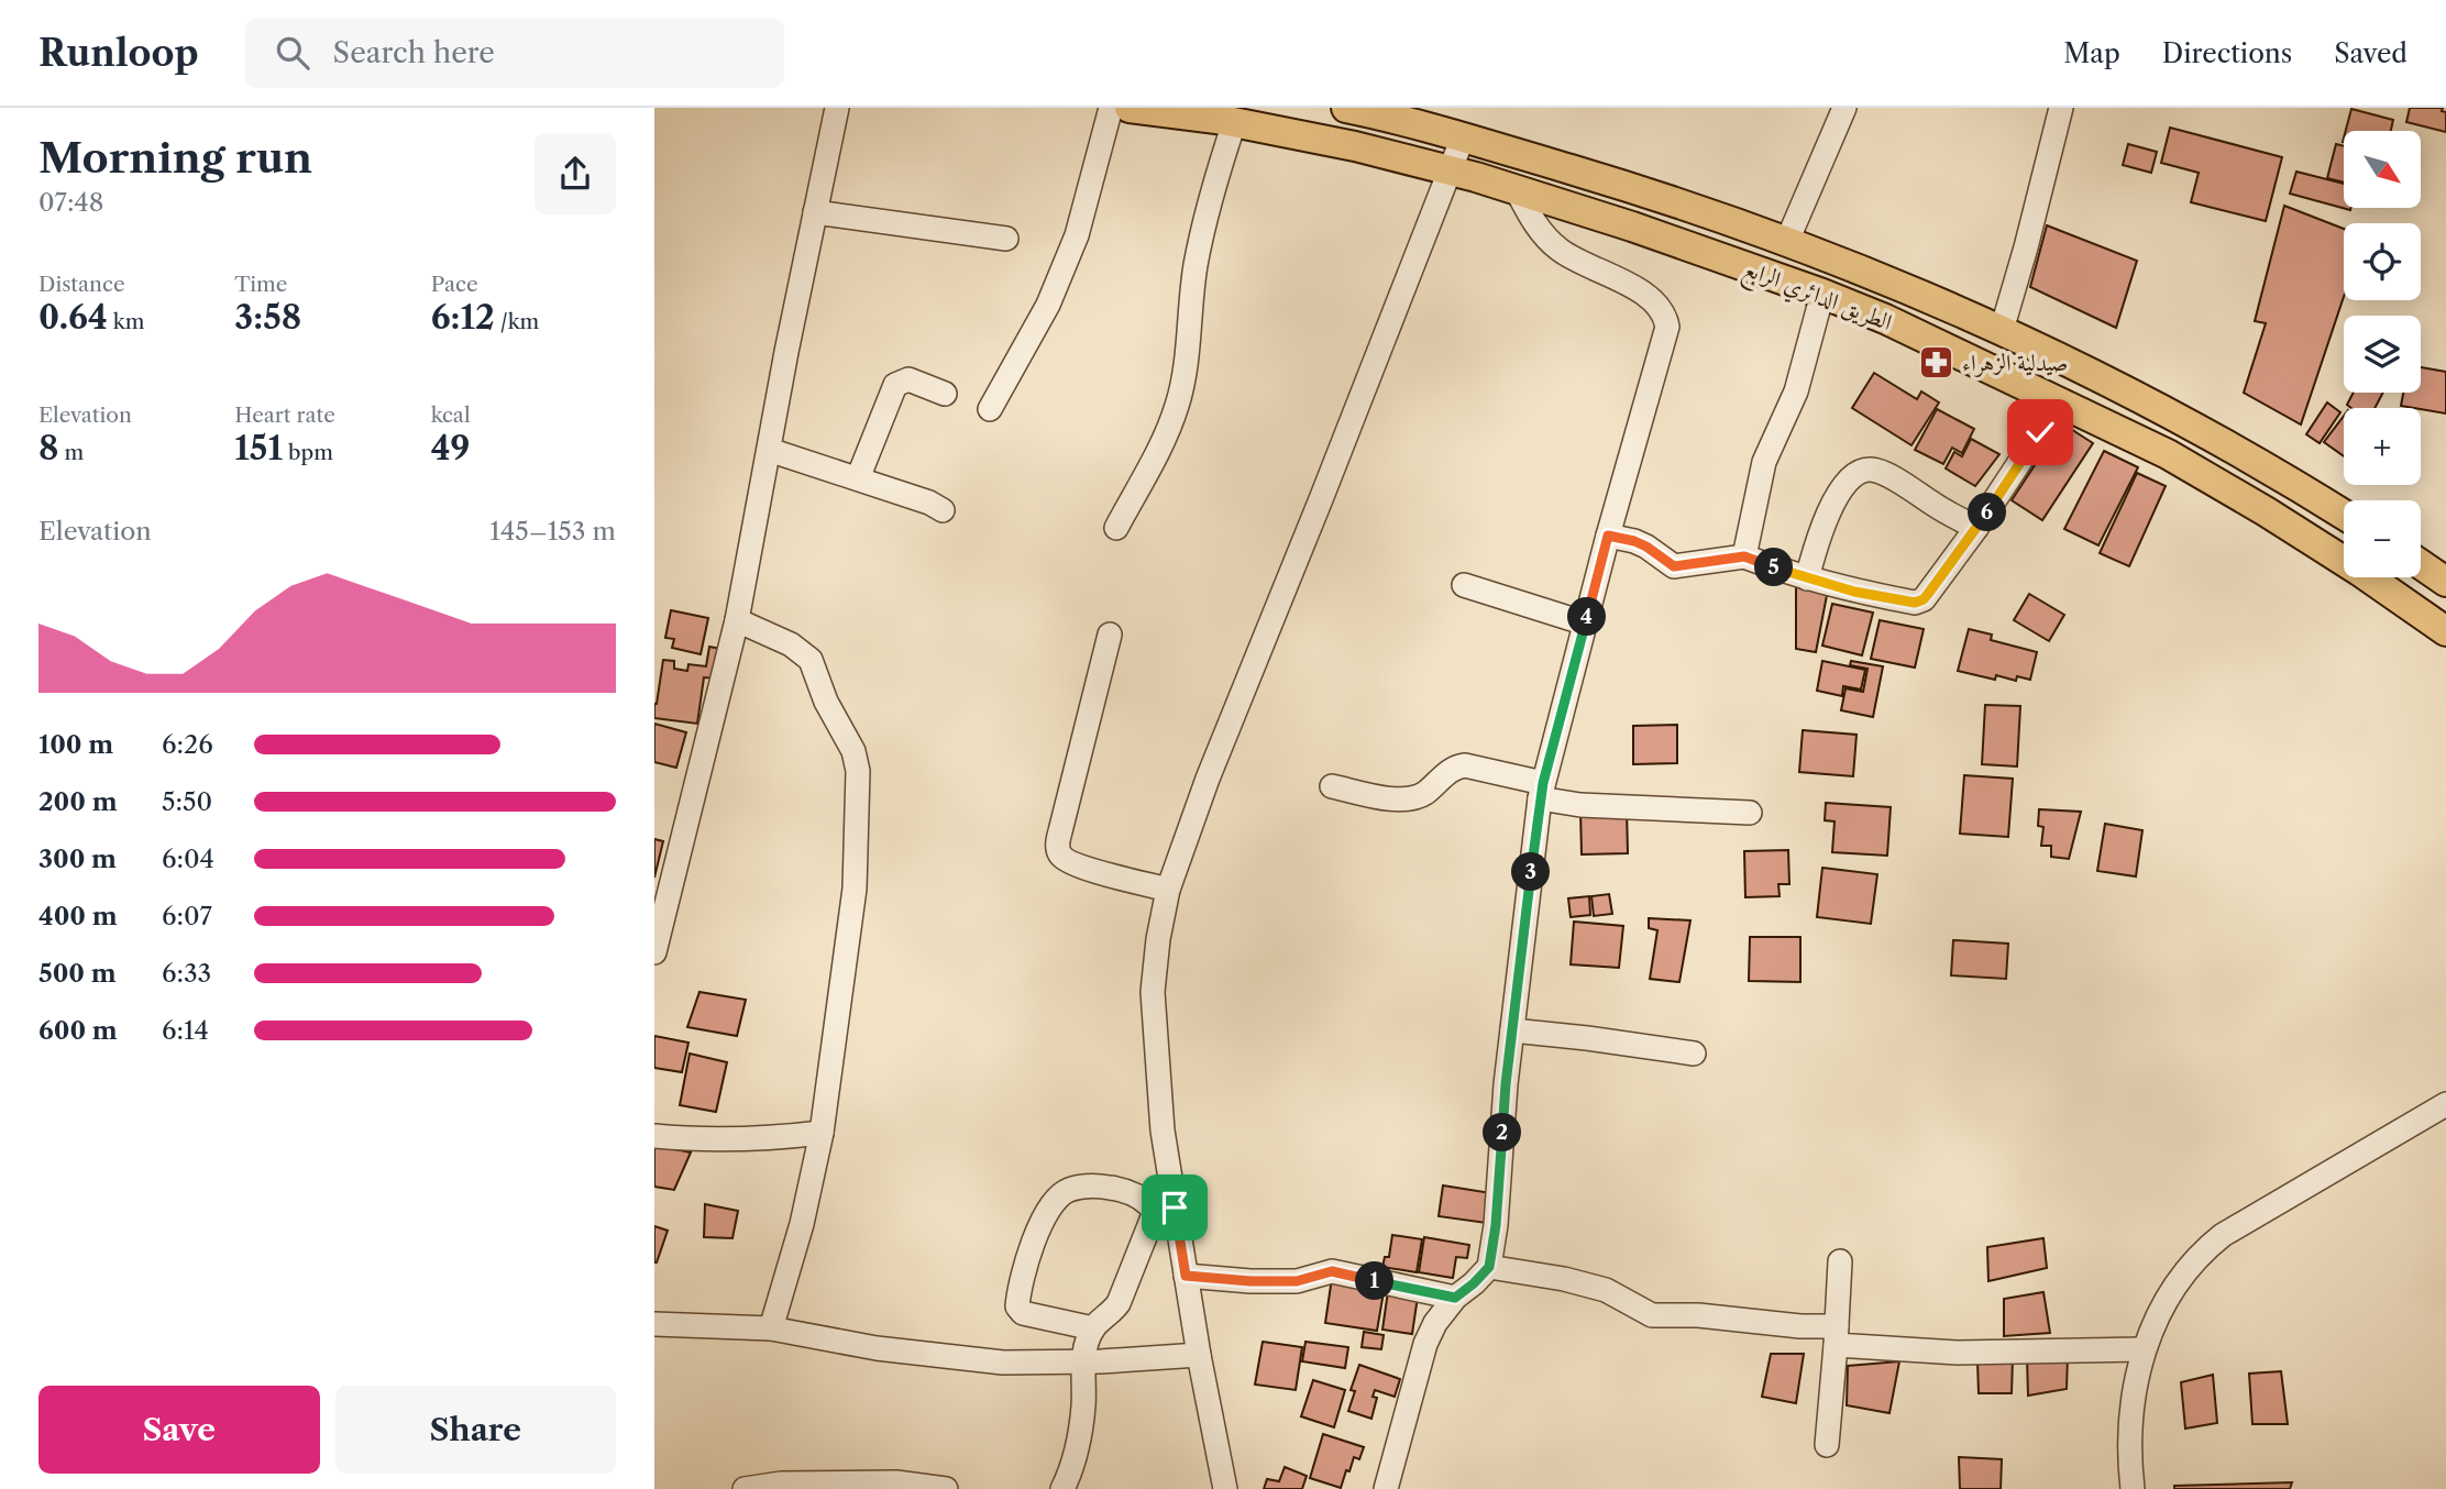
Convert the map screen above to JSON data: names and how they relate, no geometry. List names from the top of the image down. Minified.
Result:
{"streets":{"main road":["الطريق الدائري الرابع"]},"places":{"pharmacy":["صيدلية الزهراء"]},"north":"bottom right","page":{"header":"Runloop","search":"Search here","nav":["Map","Directions","Saved"],"heading":["Morning run","07:48"],"map_buttons":["+","−"],"stats":[["Distance","0.64 km"],["Time","3:58"],["Pace","6:12 /km"],["Elevation","8 m"],["Heart rate","151 bpm"],["kcal","49"]],"pins":["6","5","4","3","2","1"],"chart":["Elevation","145–153 m"],"list":[{"name":"100 m","note":"6:26"},{"name":"200 m","note":"5:50"},{"name":"300 m","note":"6:04"},{"name":"400 m","note":"6:07"},{"name":"500 m","note":"6:33"},{"name":"600 m","note":"6:14"}],"buttons":["Save","Share"]}}
